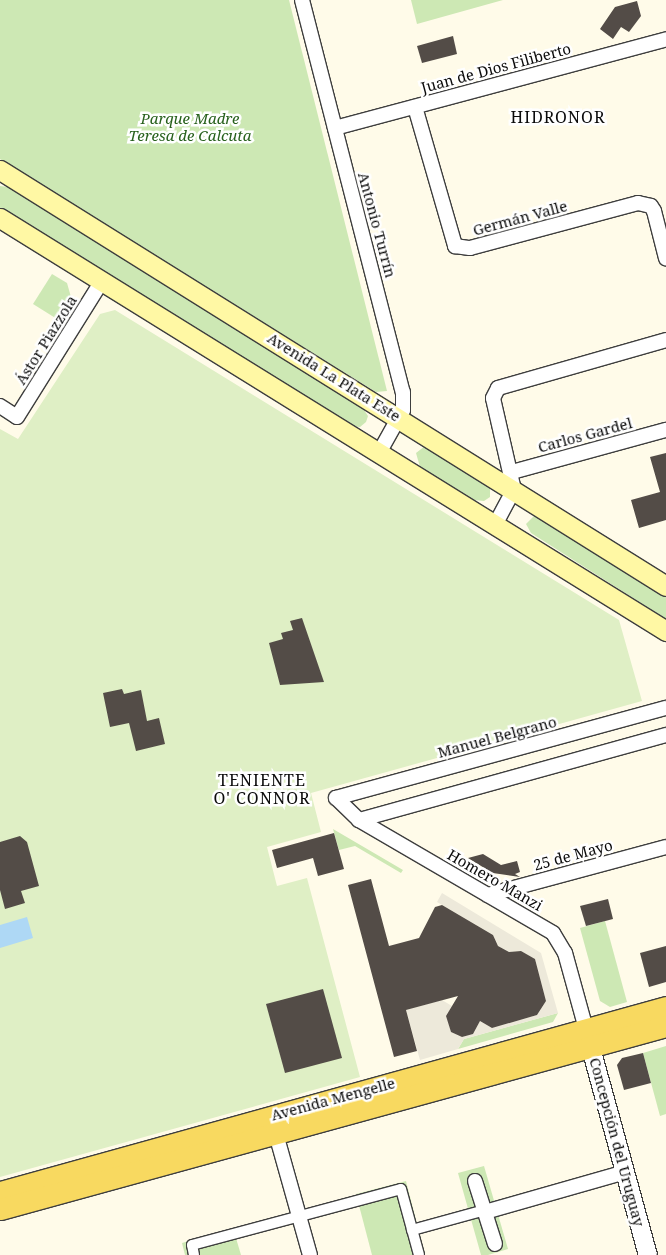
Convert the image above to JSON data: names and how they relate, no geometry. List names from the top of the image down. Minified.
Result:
{"streets":{"main road":["Avenida La Plata Este","Avenida Mengelle"],"street":["Juan de Dios Filiberto","Germán Valle","Antonio Turrín","Ástor Piazzola","Carlos Gardel","Manuel Belgrano","25 de Mayo","Homero Manzi","Concepción del Uruguay"]},"crossings":[["Juan de Dios Filiberto","Germán Valle"],["Juan de Dios Filiberto","Antonio Turrín"],["Antonio Turrín","Avenida La Plata Este"],["Avenida La Plata Este","Carlos Gardel"],["Manuel Belgrano","Homero Manzi"],["25 de Mayo","Homero Manzi"],["Homero Manzi","Avenida Mengelle"],["Homero Manzi","Concepción del Uruguay"],["Avenida Mengelle","Concepción del Uruguay"]],"districts":["HIDRONOR","TENIENTE O' CONNOR"],"parks":["Parque Madre Teresa de Calcuta"]}
